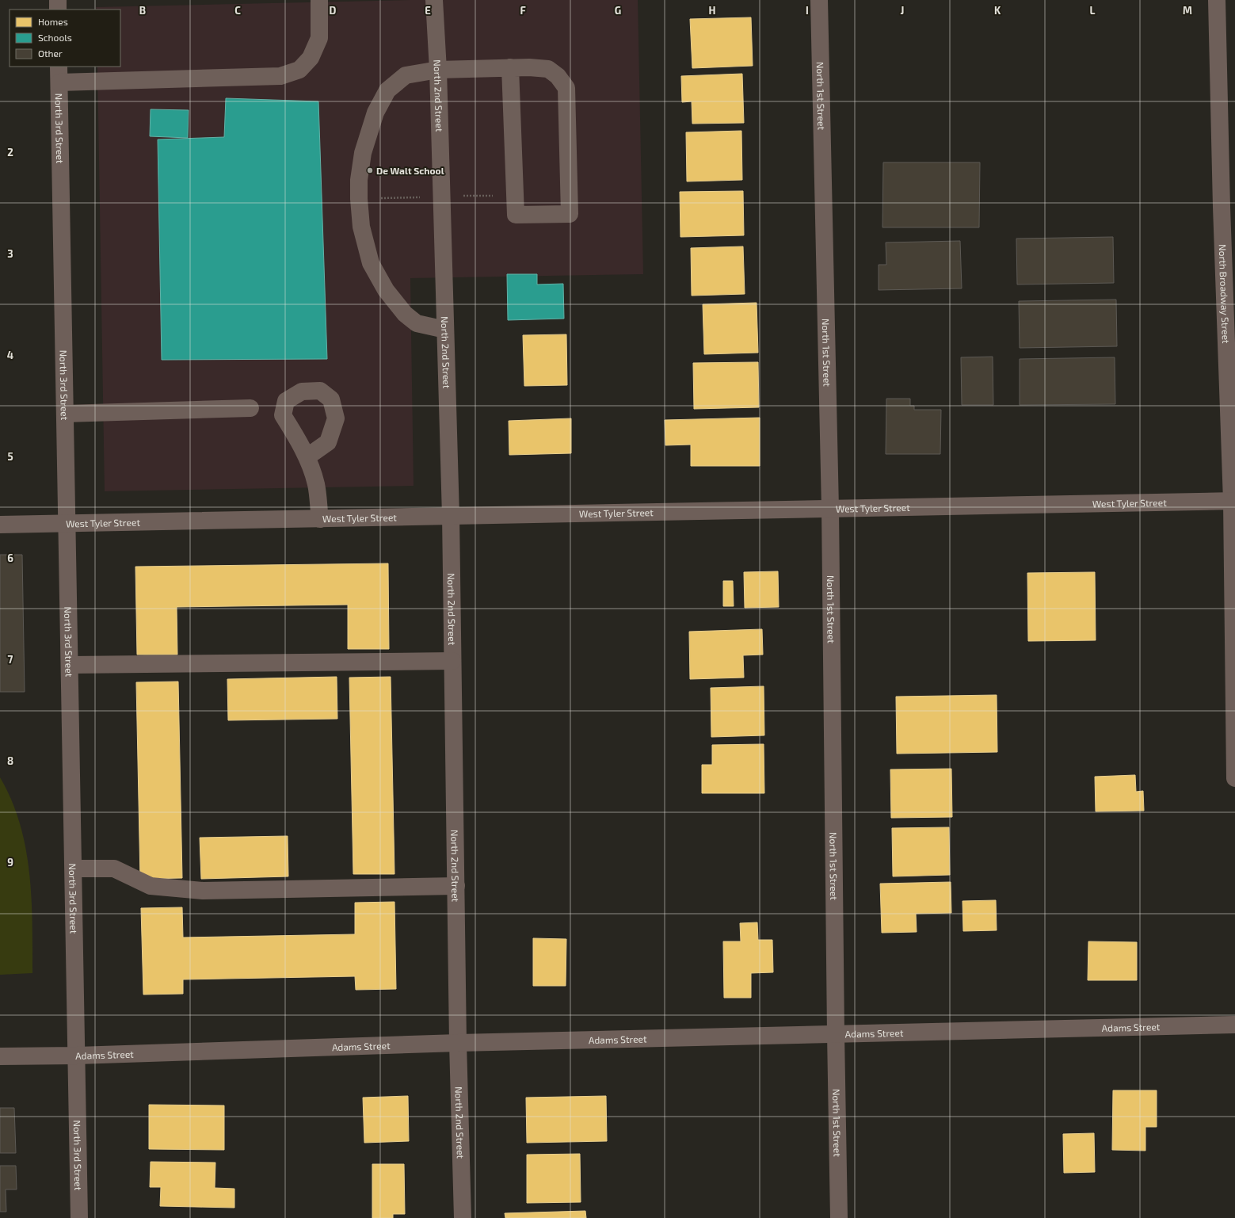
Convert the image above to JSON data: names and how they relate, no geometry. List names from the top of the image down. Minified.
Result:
{"streets":{"street":["North 2nd Street","North 1st Street","North 3rd Street","North Broadway Street","West Tyler Street","Adams Street"]},"crossings":[["North 2nd Street","West Tyler Street"],["North 2nd Street","Adams Street"],["North 1st Street","West Tyler Street"],["North 1st Street","Adams Street"],["North 3rd Street","West Tyler Street"],["North 3rd Street","Adams Street"],["North Broadway Street","West Tyler Street"]],"places":["De Walt School"],"legend":["Homes","Schools","Other"],"grid":{"columns":["B","C","D","E","F","G","H","I","J","K","L","M"],"rows":["2","3","4","5","6","7","8","9"]}}
